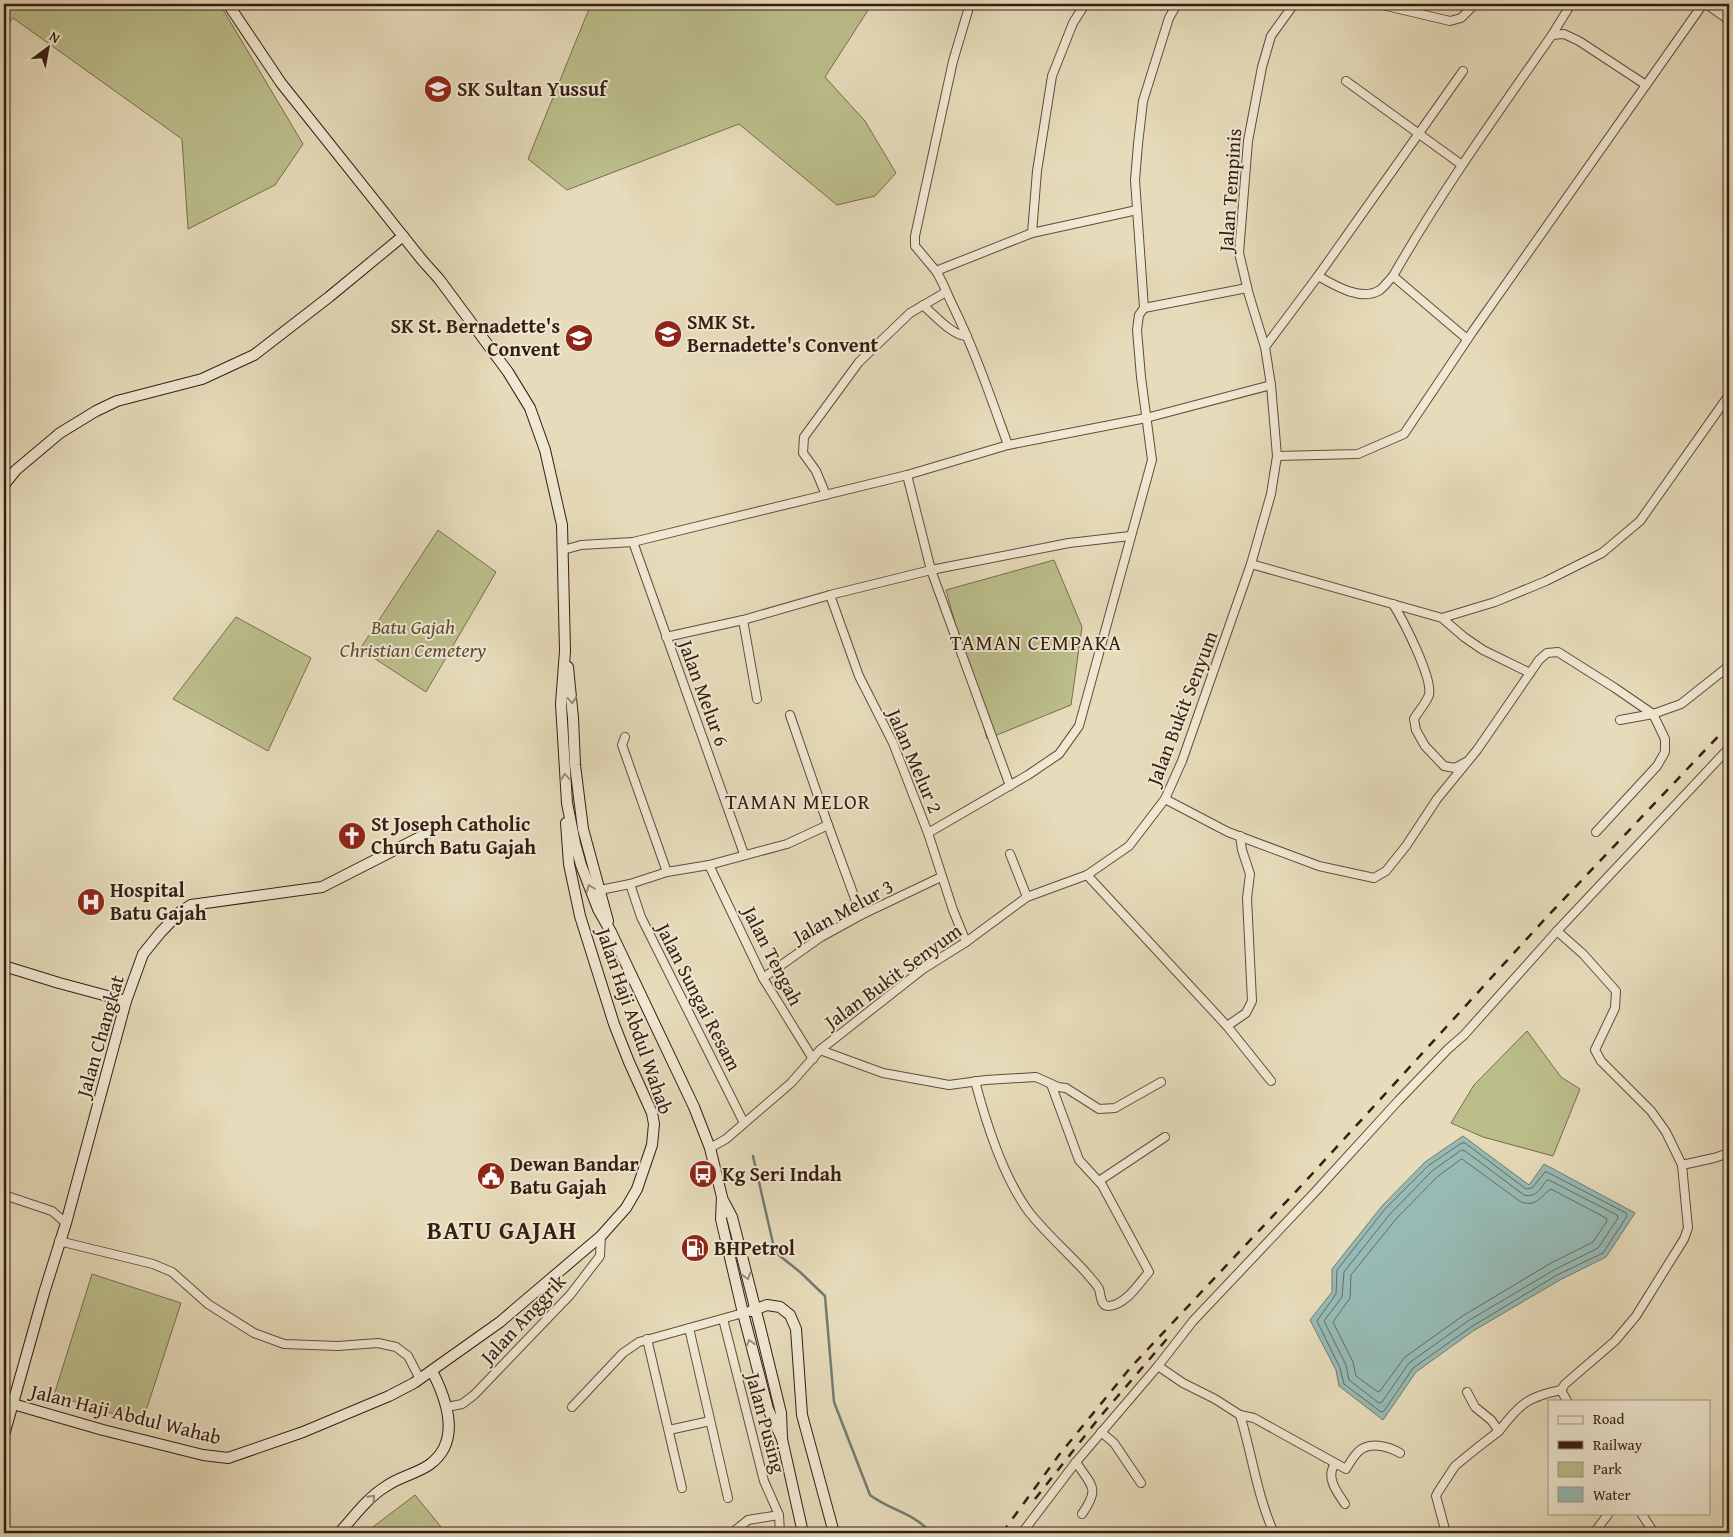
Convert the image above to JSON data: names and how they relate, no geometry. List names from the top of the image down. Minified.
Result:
{"streets":{"street":["Jalan Tempinis","Jalan Melur 6","Jalan Bukit Senyum","Jalan Melur 2","Jalan Melur 3","Jalan Tengah","Jalan Sungai Resam","Jalan Haji Abdul Wahab","Jalan Changkat","Jalan Anggrik","Jalan Pusing"]},"crossings":[["Jalan Tempinis","Jalan Bukit Senyum"],["Jalan Bukit Senyum","Jalan Melur 2"],["Jalan Bukit Senyum","Jalan Tengah"],["Jalan Bukit Senyum","Jalan Sungai Resam"],["Jalan Melur 2","Jalan Melur 3"],["Jalan Melur 3","Jalan Tengah"],["Jalan Haji Abdul Wahab","Jalan Changkat"],["Jalan Haji Abdul Wahab","Jalan Anggrik"]],"districts":["TAMAN CEMPAKA","TAMAN MELOR","BATU GAJAH"],"parks":["Batu Gajah Christian Cemetery"],"places":{"school or university":["SK Sultan Yussuf","SMK St. Bernadette's Convent","SK St. Bernadette's Convent"],"church":["St Joseph Catholic Church Batu Gajah"],"hospital":["Hospital Batu Gajah"],"bus stop":["Kg Seri Indah"],"public building":["Dewan Bandar Batu Gajah"],"fuel station":["BHPetrol"]},"legend":["Road","Railway","Park","Water"],"north":"top right"}
